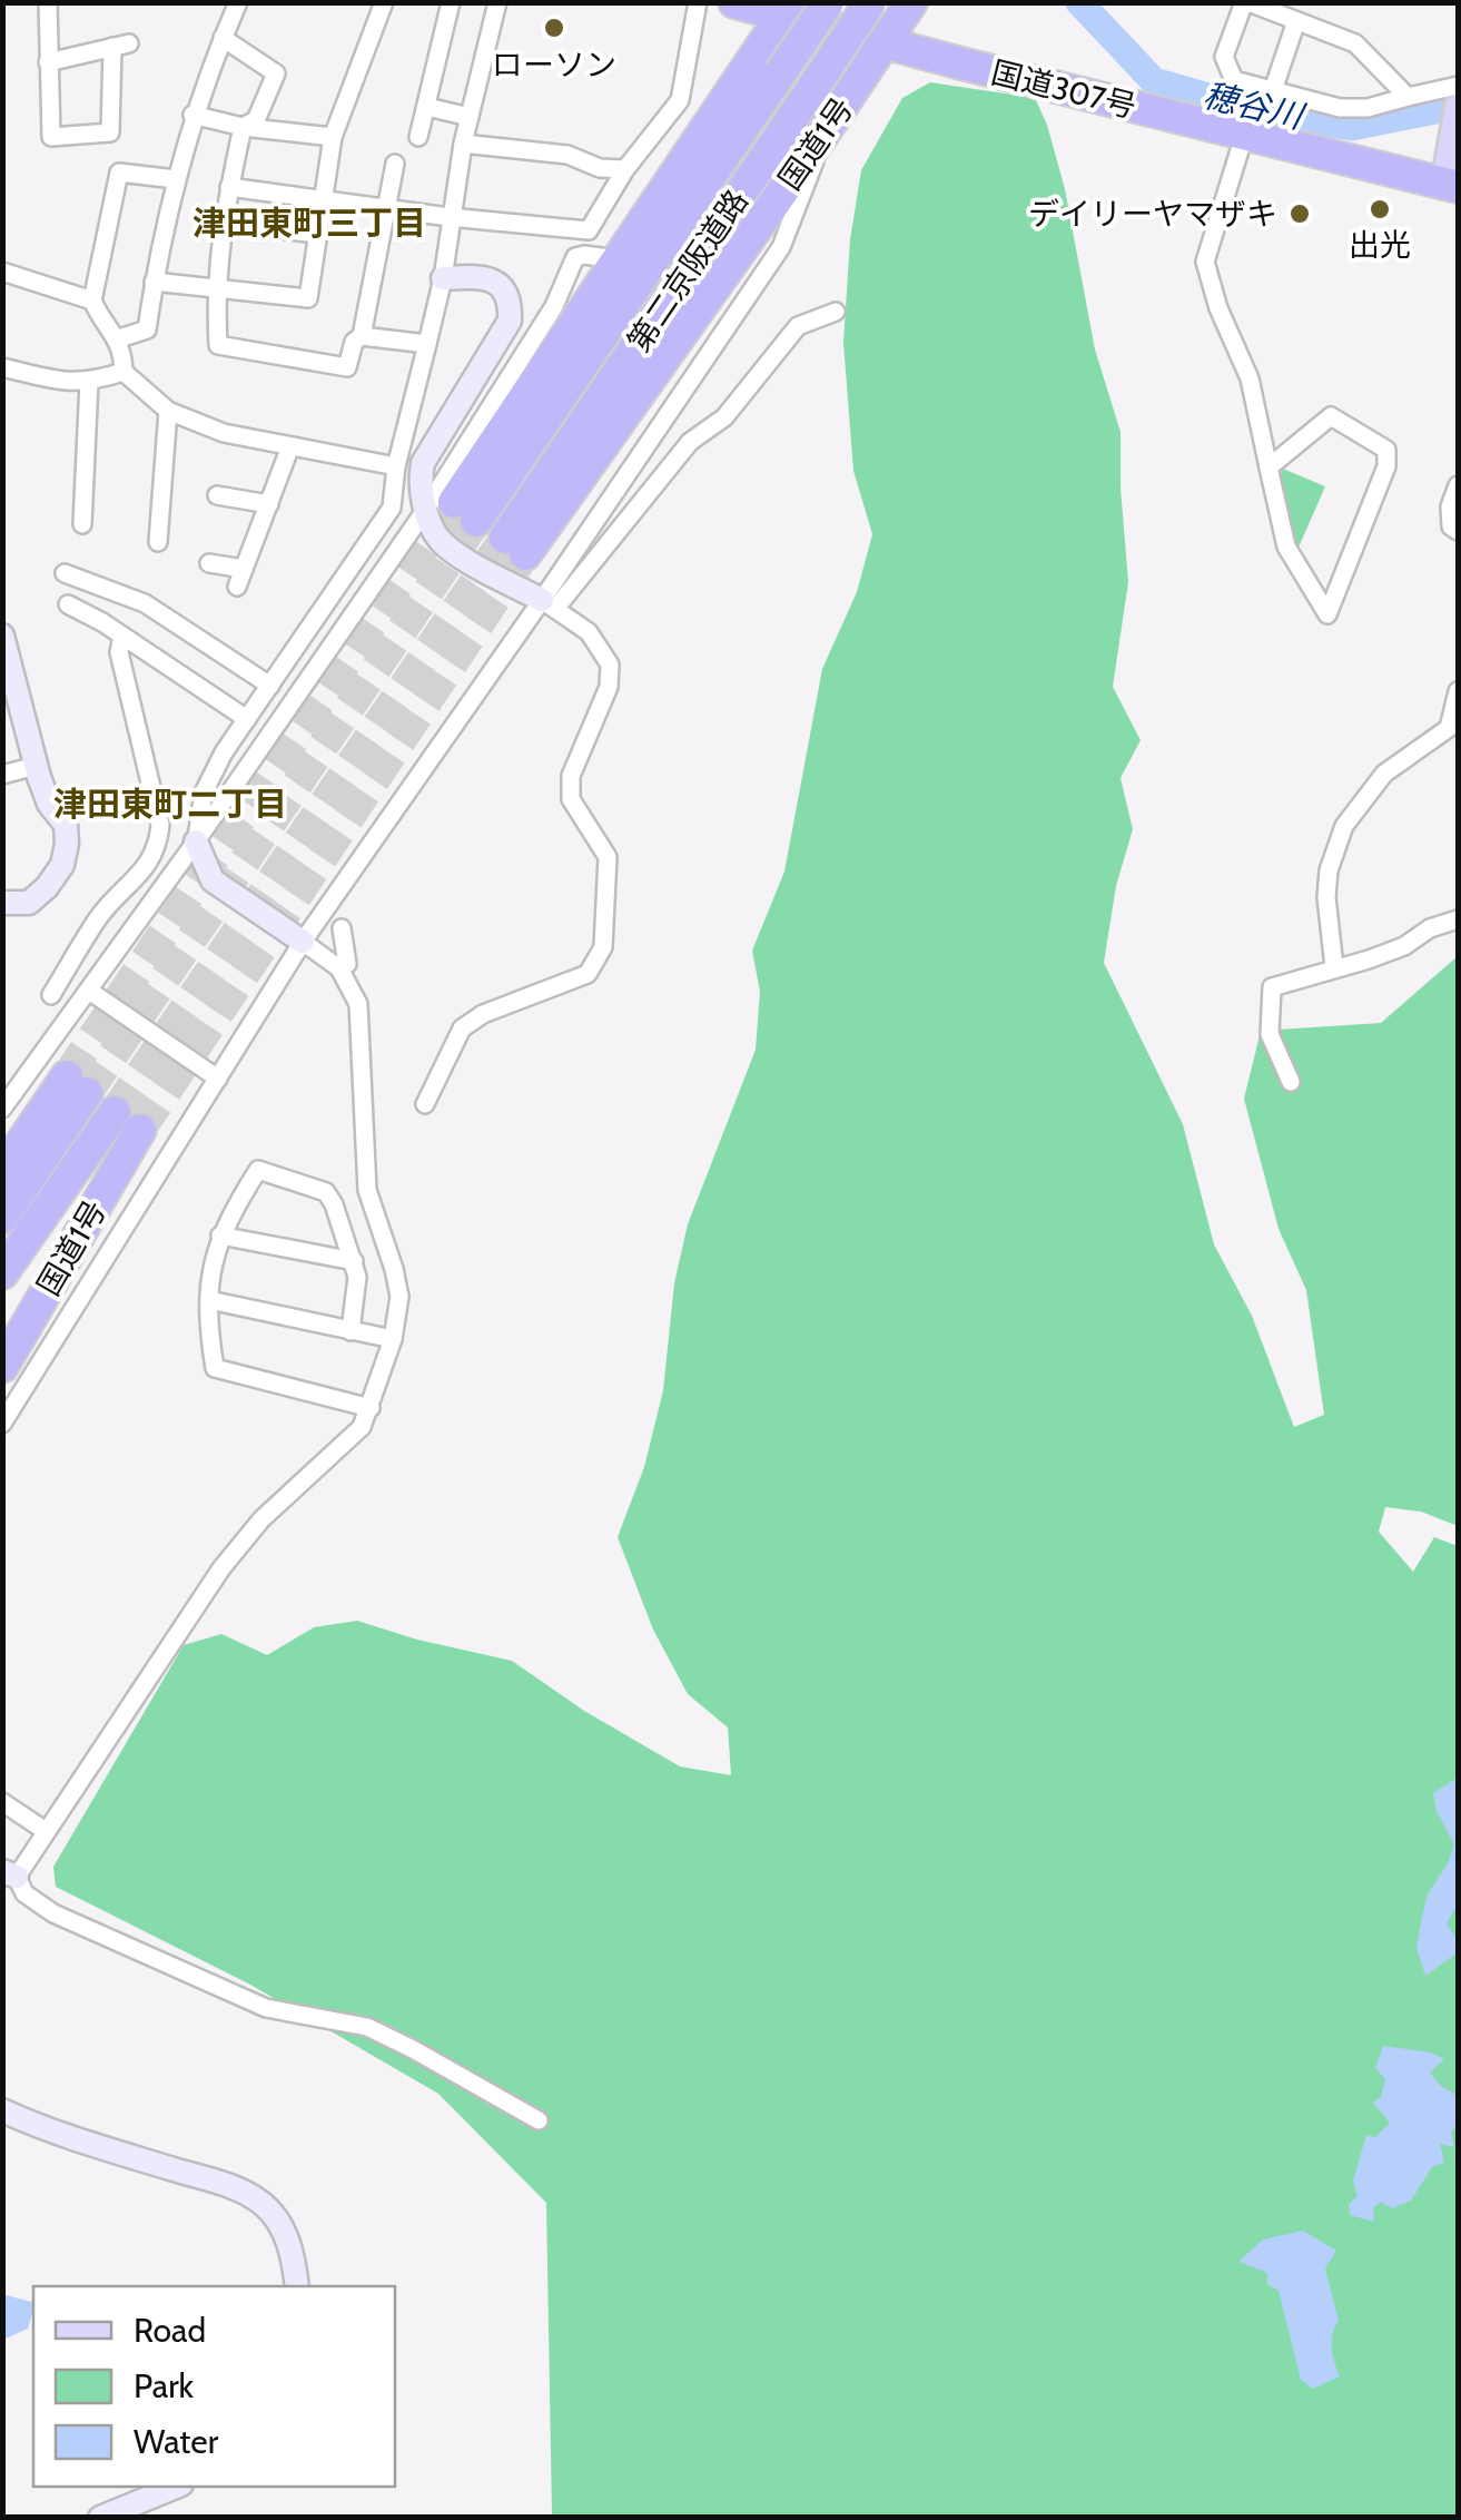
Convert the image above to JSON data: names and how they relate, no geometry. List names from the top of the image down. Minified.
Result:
{"streets":{"highway":["国道307号","国道1号","第二京阪道路"]},"crossings":[["国道307号","国道1号"],["国道1号","第二京阪道路"]],"districts":["津田東町三丁目","津田東町二丁目"],"water":["穂谷川"],"places":["ローソン","出光","デイリーヤマザキ"],"legend":["Road","Park","Water"]}
